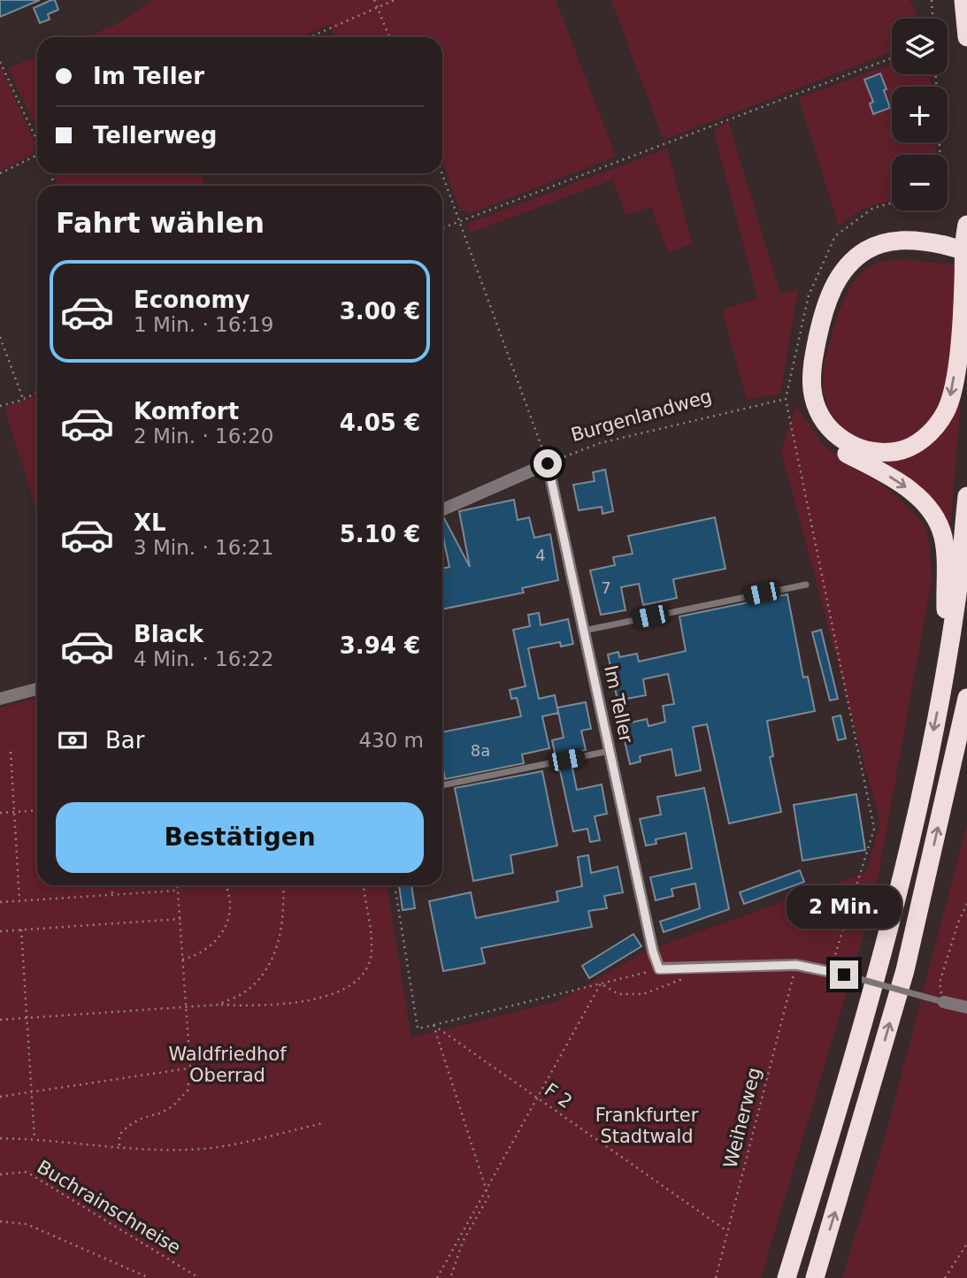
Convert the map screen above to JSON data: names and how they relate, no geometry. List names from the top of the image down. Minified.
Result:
{"streets":{"street":["Im Teller"],"path":["Burgenlandweg","F 2","Weiherweg","Buchrainschneise"]},"crossings":[["Burgenlandweg","Im Teller"],["F 2","Weiherweg"]],"parks":["Waldfriedhof Oberrad","Frankfurter Stadtwald"],"house_numbers":["4","7","8a"],"page":{"map_buttons":["+","−"],"banner":["Im Teller","Tellerweg"],"heading":"Fahrt wählen","list":[{"name":"Economy","note":"1 Min. · 16:19","value":"3.00 €"},{"name":"Komfort","note":"2 Min. · 16:20","value":"4.05 €"},{"name":"XL","note":"3 Min. · 16:21","value":"5.10 €"},{"name":"Black","note":"4 Min. · 16:22","value":"3.94 €"}],"pay":["Bar","430 m"],"buttons":"Bestätigen","bubble":"2 Min."}}
